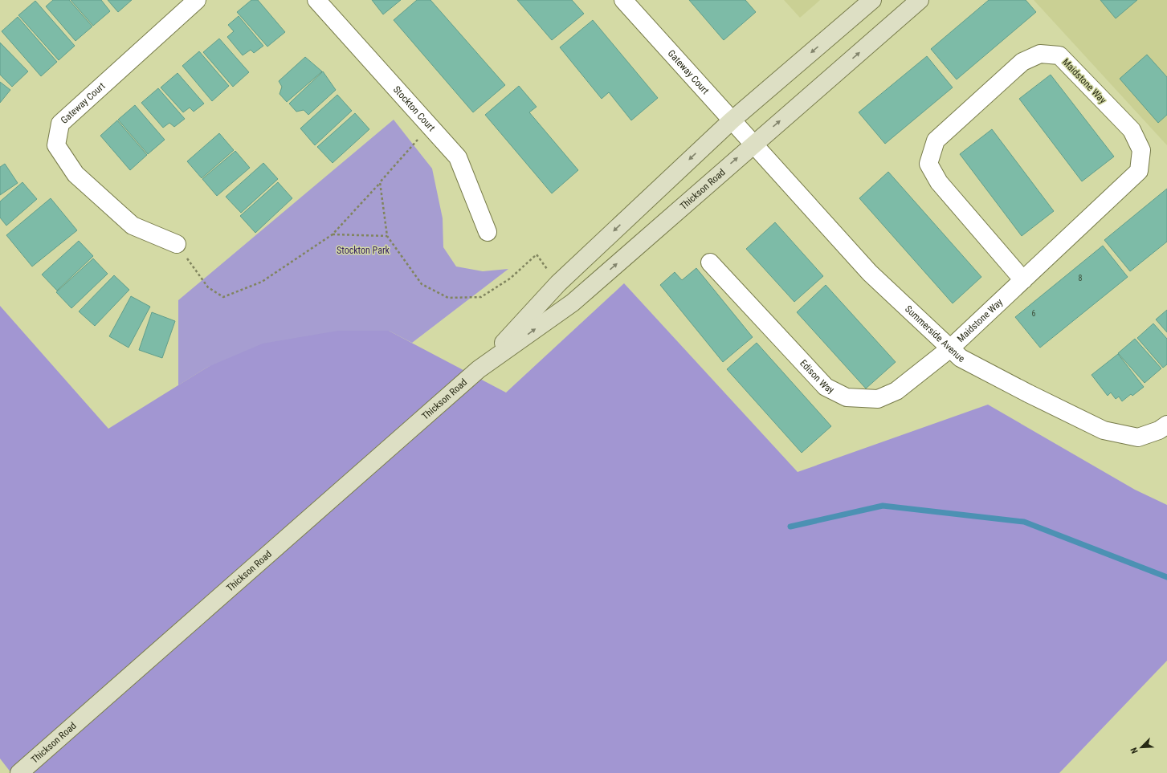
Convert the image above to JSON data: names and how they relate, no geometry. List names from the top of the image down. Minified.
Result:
{"streets":{"main road":["Thickson Road"],"street":["Gateway Court","Maidstone Way","Stockton Court","Summerside Avenue","Edison Way"]},"crossings":[["Gateway Court","Thickson Road"],["Gateway Court","Summerside Avenue"],["Maidstone Way","Summerside Avenue"],["Maidstone Way","Edison Way"],["Thickson Road","Summerside Avenue"],["Summerside Avenue","Edison Way"]],"parks":["Stockton Park"],"house_numbers":["8","6"],"north":"bottom left"}
